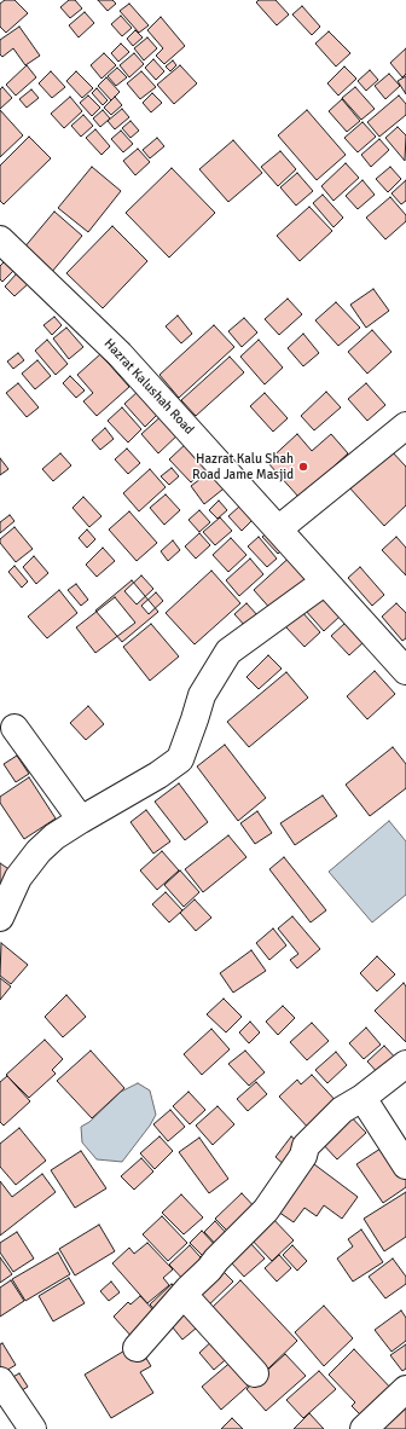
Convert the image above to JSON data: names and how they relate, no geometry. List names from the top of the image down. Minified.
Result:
{"streets":{"street":["Hazrat Kalushah Road"]},"places":["Hazrat Kalu Shah Road Jame Masjid"]}
